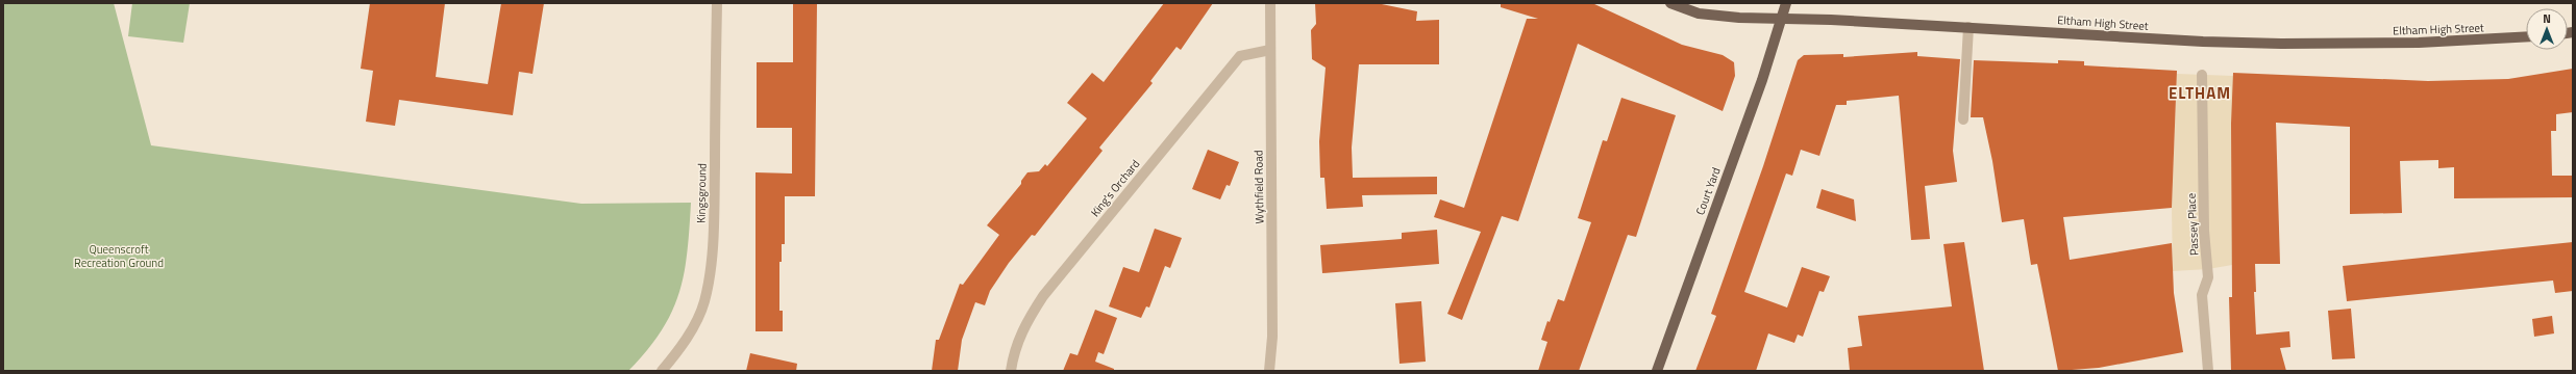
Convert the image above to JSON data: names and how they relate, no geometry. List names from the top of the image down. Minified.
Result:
{"streets":{"main road":["Eltham High Street","Court Yard"],"street":["Wythfield Road","King's Orchard","Kingsground","Passey Place"]},"crossings":[["Eltham High Street","Court Yard"],["Wythfield Road","King's Orchard"]],"districts":["ELTHAM"],"parks":["Queenscroft Recreation Ground"],"north":"top"}
